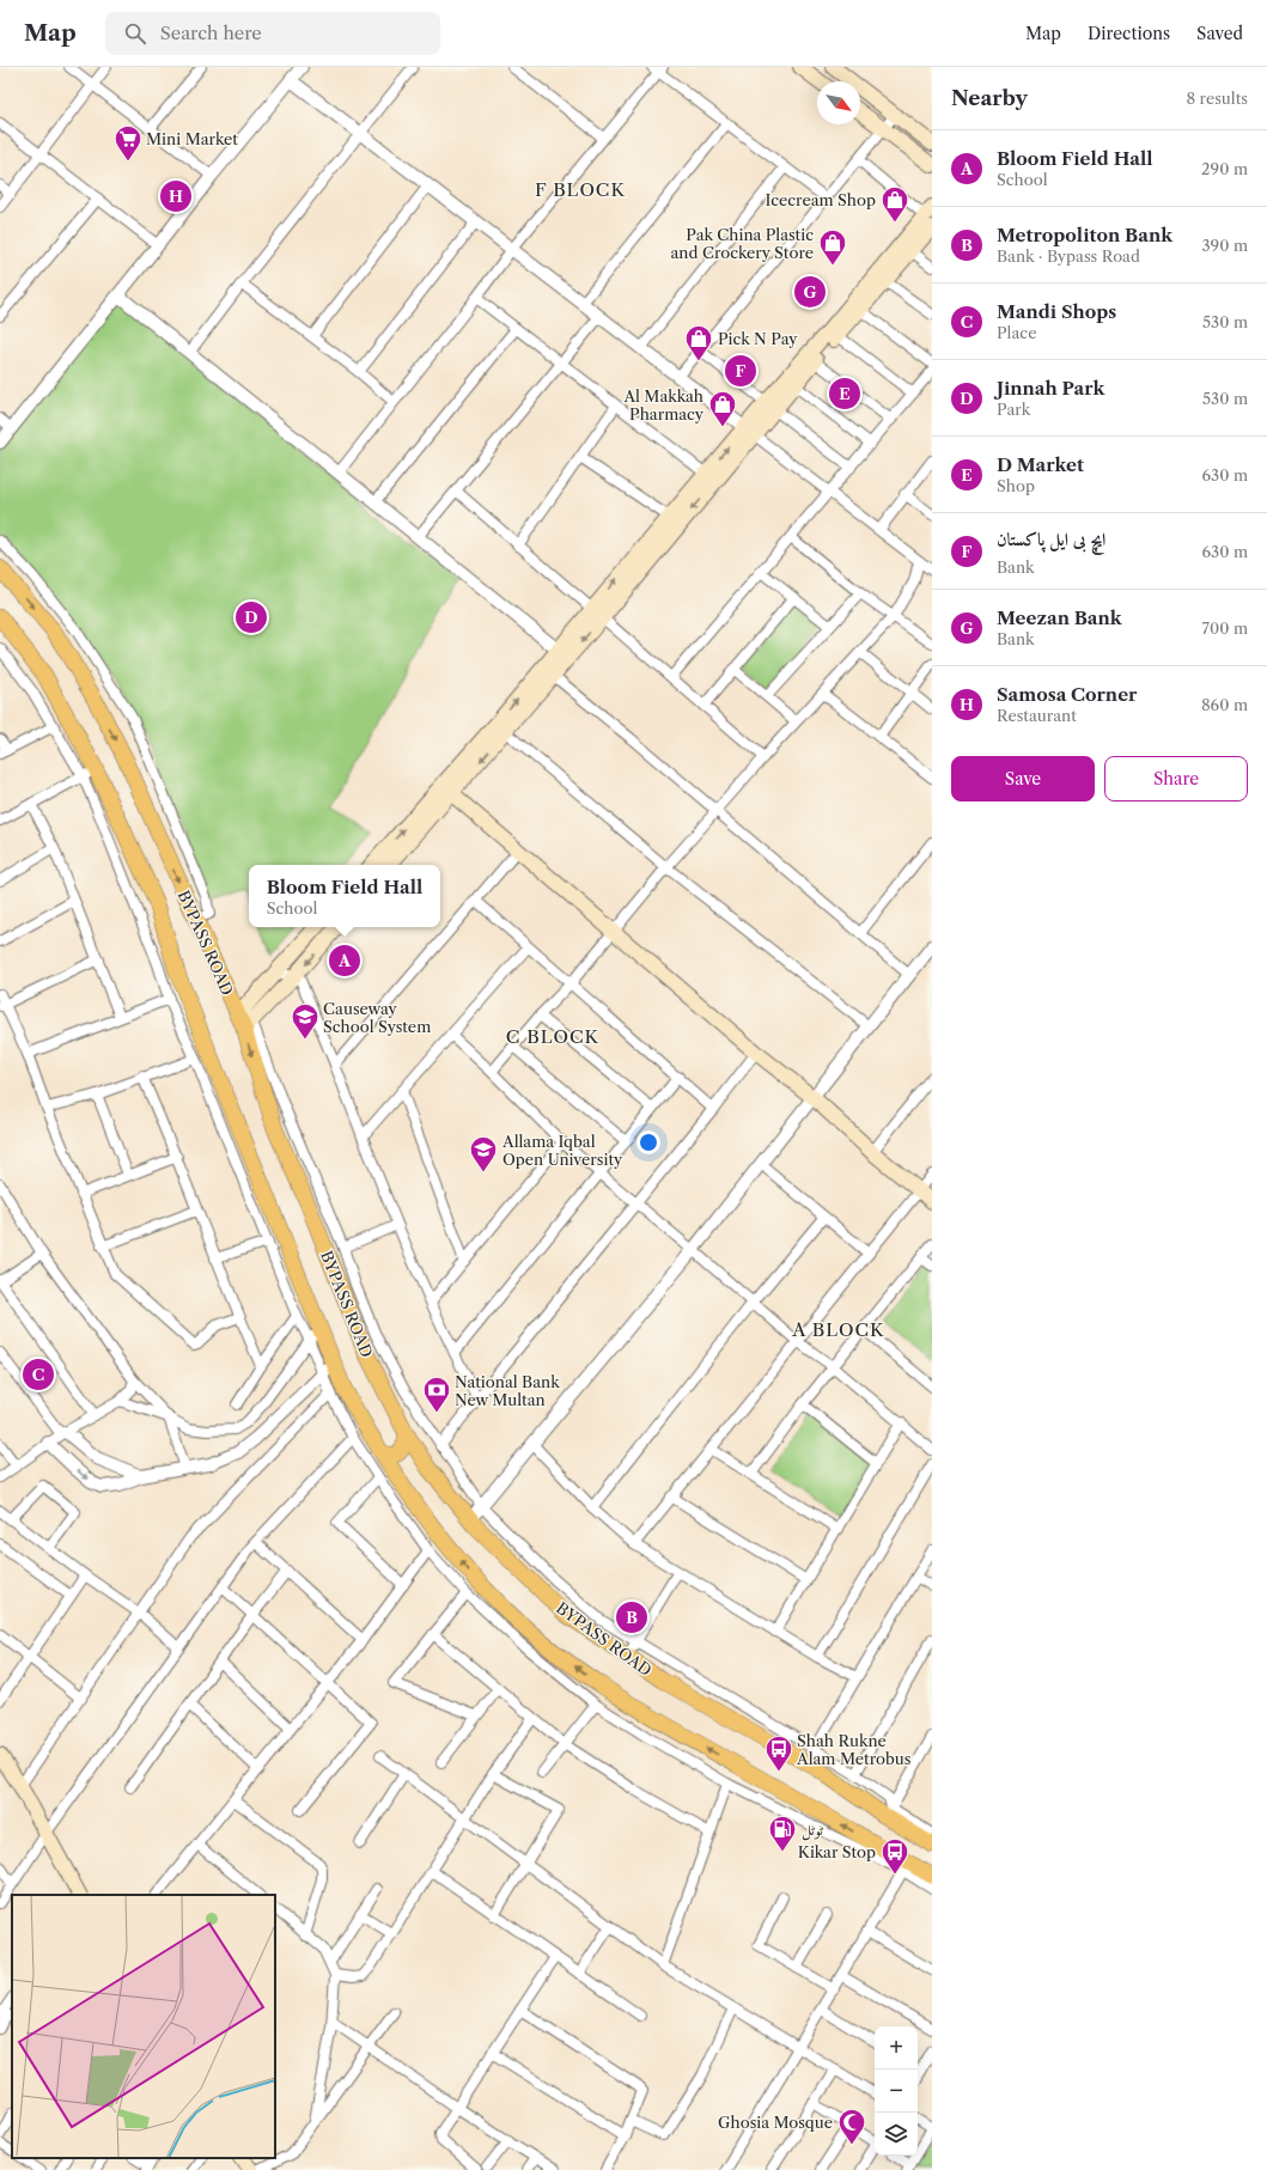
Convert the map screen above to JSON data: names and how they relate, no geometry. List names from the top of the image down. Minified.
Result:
{"streets":{"main road":["BYPASS ROAD"]},"districts":["F BLOCK","C BLOCK","A BLOCK"],"places":{"supermarket":["Mini Market"],"shop":["Icecream Shop","Pak China Plastic and Crockery Store","Pick N Pay","Al Makkah Pharmacy"],"school or university":["Causeway School System","Allama Iqbal Open University"],"bank":["National Bank New Multan"],"bus stop":["Shah Rukne Alam Metrobus","Kikar Stop"],"fuel station":["ٹوٹل"],"mosque":["Ghosia Mosque"]},"north":"bottom right","page":{"header":"Map","search":"Search here","nav":["Map","Directions","Saved"],"heading":["Nearby","8 results"],"list":[{"mark":"A","name":"Bloom Field Hall","note":"School","value":"290 m"},{"mark":"B","name":"Metropoliton Bank","note":"Bank · Bypass Road","value":"390 m"},{"mark":"C","name":"Mandi Shops","note":"Place","value":"530 m"},{"mark":"D","name":"Jinnah Park","note":"Park","value":"530 m"},{"mark":"E","name":"D Market","note":"Shop","value":"630 m"},{"mark":"F","name":"ایچ بی ایل پاکستان","note":"Bank","value":"630 m"},{"mark":"G","name":"Meezan Bank","note":"Bank","value":"700 m"},{"mark":"H","name":"Samosa Corner","note":"Restaurant","value":"860 m"}],"pins":["H","G","F","E","D","A","C","B"],"buttons":["Save","Share"],"popup":["Bloom Field Hall","School"],"map_buttons":["+","−"]}}
